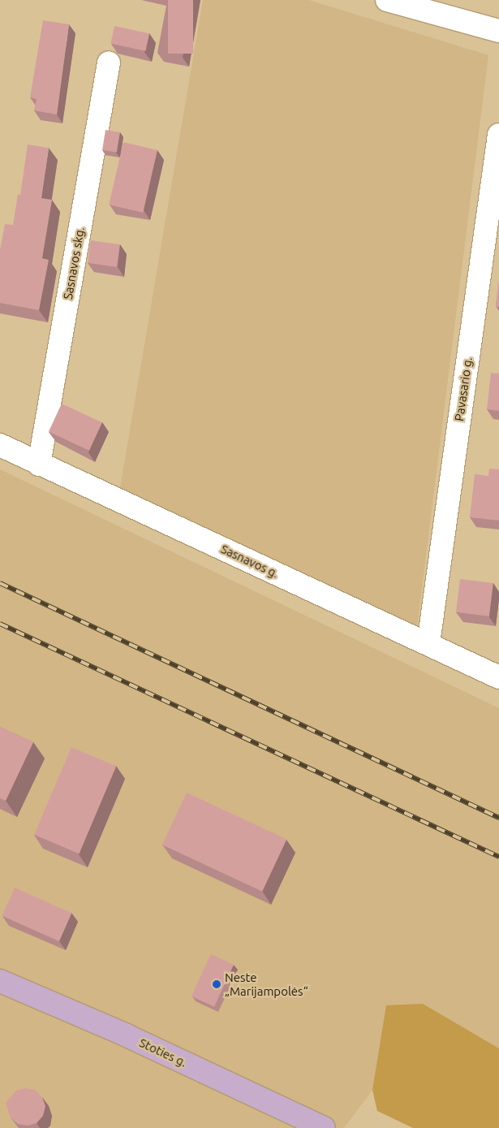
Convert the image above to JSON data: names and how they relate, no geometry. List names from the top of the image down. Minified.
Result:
{"streets":{"main road":["Stoties g."],"street":["Sasnavos skg.","Pavasario g.","Sasnavos g."]},"crossings":[["Sasnavos skg.","Sasnavos g."],["Pavasario g.","Sasnavos g."]],"places":["Neste „Marijampolės“"]}
